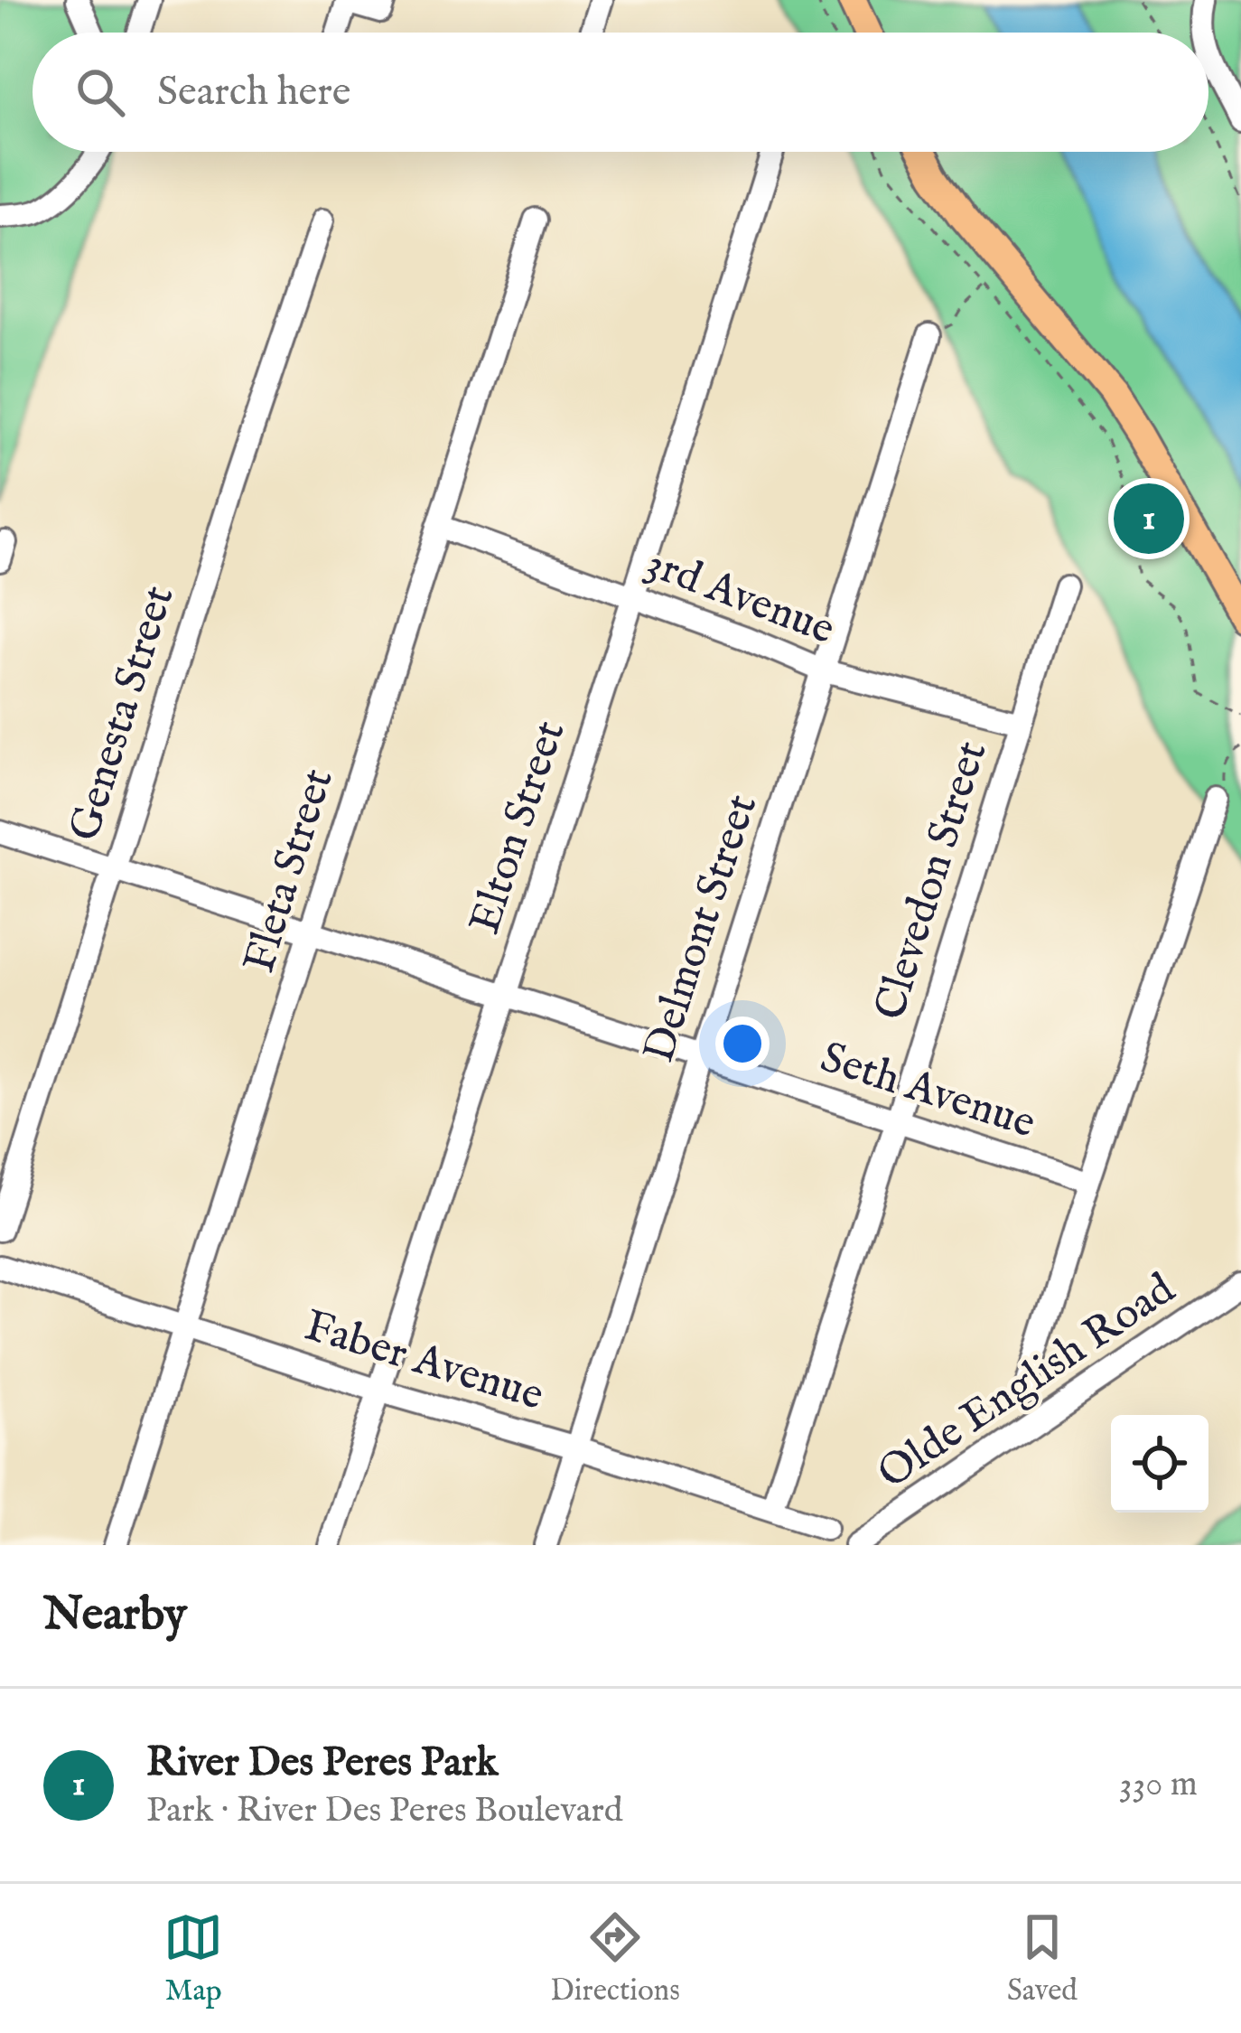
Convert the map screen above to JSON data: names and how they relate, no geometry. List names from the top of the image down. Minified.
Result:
{"streets":{"street":["3rd Avenue","Genesta Street","Elton Street","Fleta Street","Clevedon Street","Delmont Street","Seth Avenue","Faber Avenue","Olde English Road"]},"crossings":[["3rd Avenue","Elton Street"],["3rd Avenue","Fleta Street"],["3rd Avenue","Clevedon Street"],["3rd Avenue","Delmont Street"],["Genesta Street","Seth Avenue"],["Elton Street","Seth Avenue"],["Elton Street","Faber Avenue"],["Fleta Street","Seth Avenue"],["Fleta Street","Faber Avenue"],["Clevedon Street","Seth Avenue"],["Clevedon Street","Faber Avenue"],["Delmont Street","Seth Avenue"],["Delmont Street","Faber Avenue"]],"page":{"search":"Search here","pins":"1","heading":"Nearby","list":[{"mark":"1","name":"River Des Peres Park","note":"Park · River Des Peres Boulevard","value":"330 m"}],"nav":["Map","Directions","Saved"]}}
